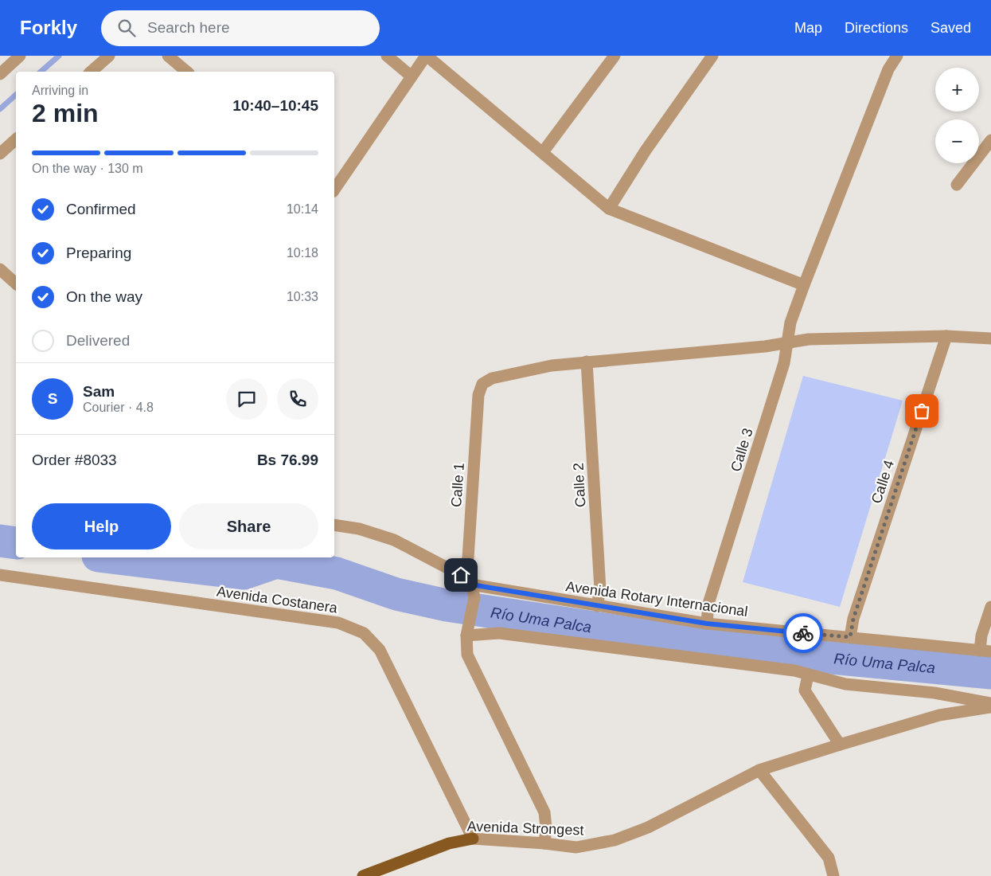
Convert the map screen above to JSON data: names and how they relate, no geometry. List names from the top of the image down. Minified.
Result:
{"streets":{"main road":["Avenida Strongest"],"street":["Calle 3","Calle 4","Calle 1","Calle 2","Avenida Rotary Internacional","Avenida Costanera"]},"crossings":[["Calle 3","Avenida Rotary Internacional"],["Calle 4","Avenida Rotary Internacional"],["Calle 1","Calle 2"],["Calle 2","Avenida Rotary Internacional"],["Avenida Costanera","Avenida Strongest"]],"water":["Río Uma Palca"],"page":{"header":"Forkly","search":"Search here","nav":["Map","Directions","Saved"],"map_buttons":["+","−"],"heading":["2 min","Arriving in","10:40–10:45"],"panel":["Sam","Courier · 4.8","Order #8033","Bs 76.99"],"bar":"On the way · 130 m","list":[["Confirmed","10:14"],["Preparing","10:18"],["On the way","10:33"],"Delivered"],"round":"S","buttons":["Help","Share"]}}
